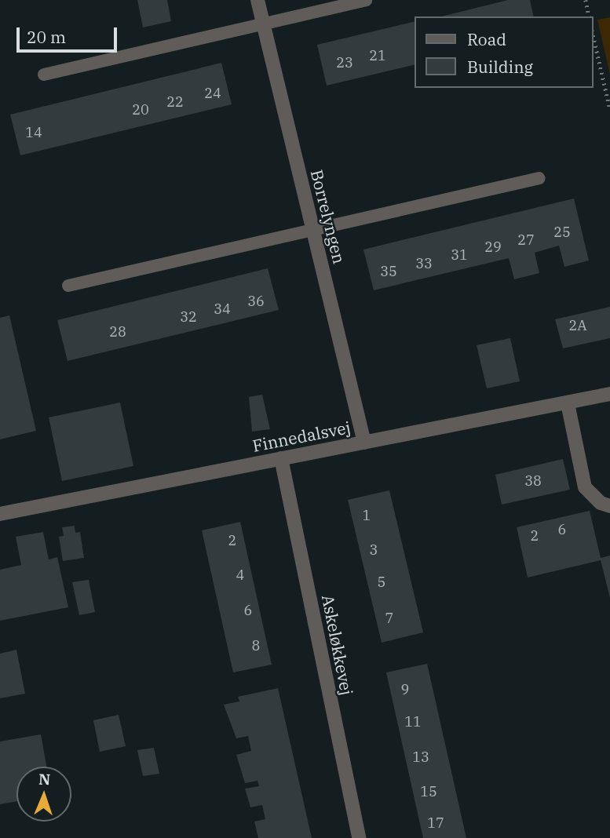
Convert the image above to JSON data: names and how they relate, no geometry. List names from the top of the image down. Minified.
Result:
{"streets":{"street":["Borrelyngen","Finnedalsvej","Askeløkkevej"]},"crossings":[["Borrelyngen","Finnedalsvej"],["Finnedalsvej","Askeløkkevej"]],"house_numbers":["21","23","24","22","20","14","25","27","29","31","33","35","36","34","32","2A","28","38","1","6","2","2","3","4","5","6","7","8","9","11","13","15","17"],"legend":["Road","Building"],"scale_bar":"20 m","north":"top"}
